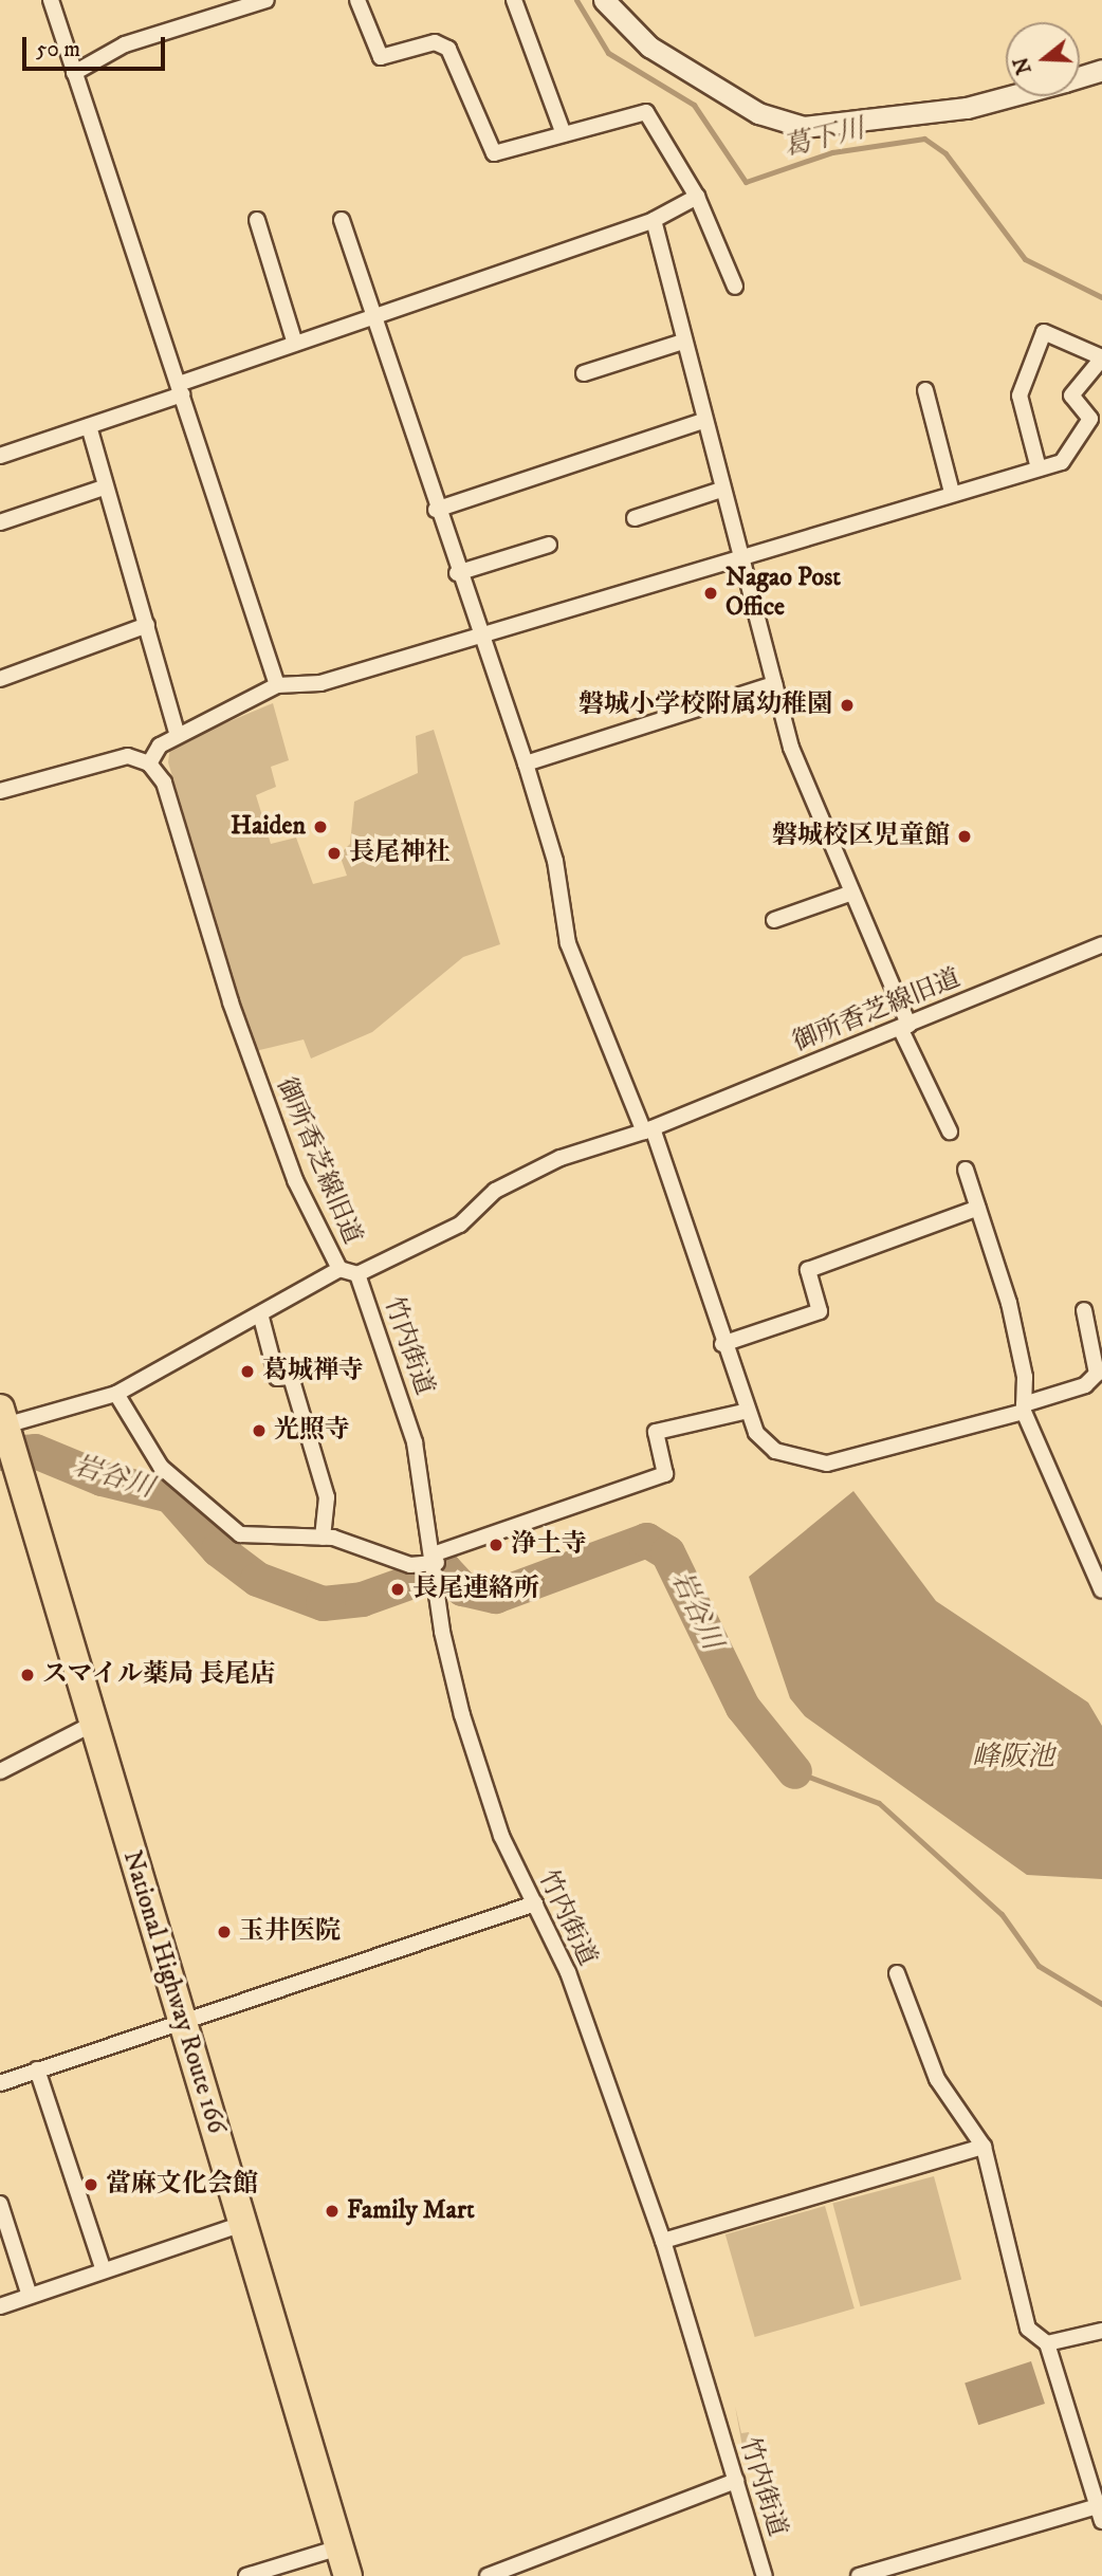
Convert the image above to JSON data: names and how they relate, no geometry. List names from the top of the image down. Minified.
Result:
{"streets":{"highway":["National Highway Route 166"],"street":["御所香芝線旧道","竹内街道"]},"crossings":[["御所香芝線旧道","竹内街道"]],"water":["葛下川","岩谷川","峰阪池"],"places":["Nagao Post Office","磐城小学校附属幼稚園","Haiden","磐城校区児童館","長尾神社","葛城禅寺","光照寺","浄土寺","長尾連絡所","スマイル薬局 長尾店","玉井医院","當麻文化会館","Family Mart"],"scale_bar":"50 m","north":"left"}
